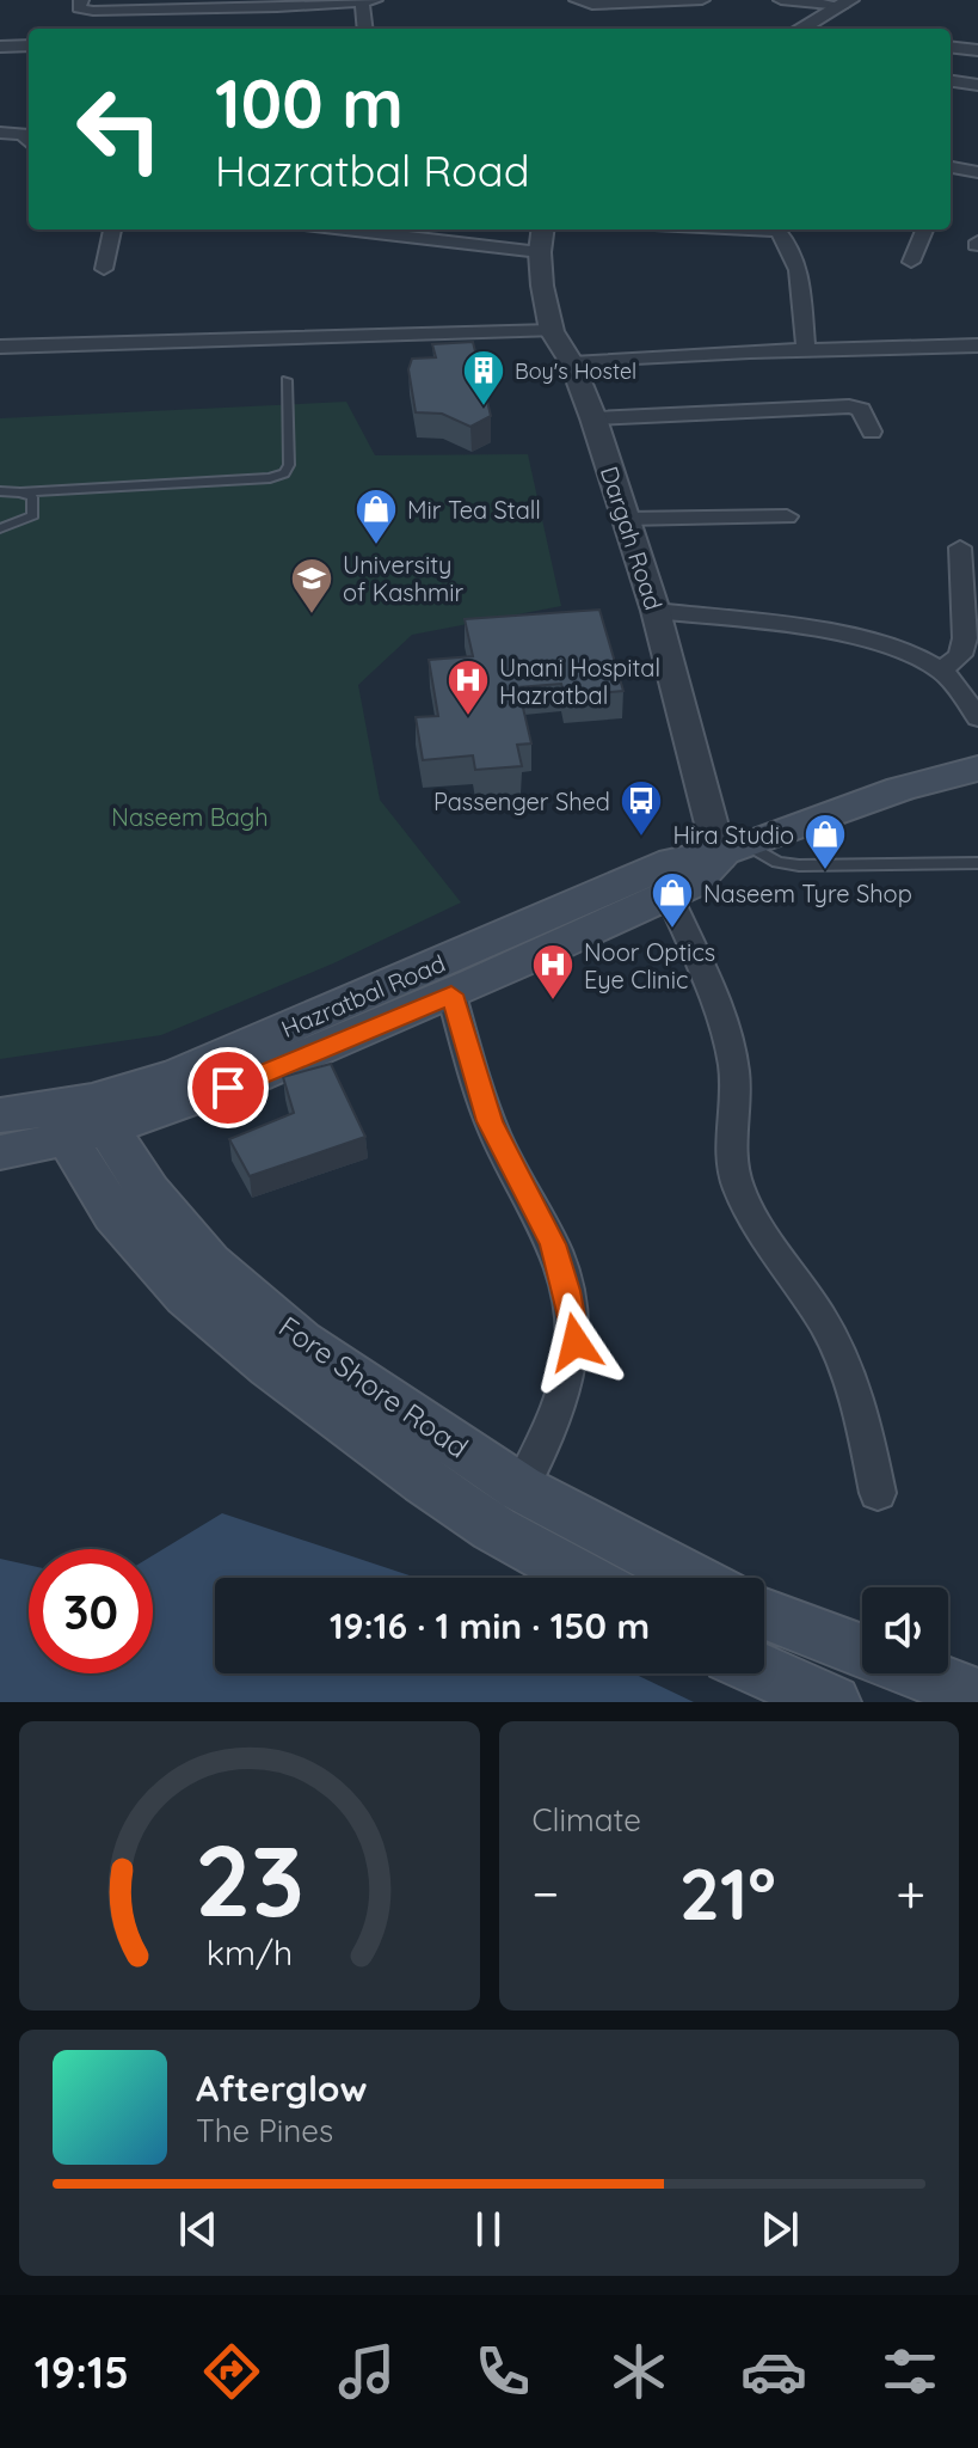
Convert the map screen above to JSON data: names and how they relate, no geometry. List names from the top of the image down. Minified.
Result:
{"streets":{"main road":["Hazratbal Road","Fore Shore Road"],"street":["Dargah Road"]},"crossings":[["Dargah Road","Hazratbal Road"],["Hazratbal Road","Fore Shore Road"]],"parks":["Naseem Bagh"],"places":{"building":["Boy's Hostel"],"shop":["Mir Tea Stall","Hira Studio","Naseem Tyre Shop"],"school or university":["University of Kashmir"],"hospital":["Unani Hospital Hazratbal","Noor Optics Eye Clinic"],"bus stop":["Passenger Shed"]},"page":{"turn":["100 m","Hazratbal Road"],"limit":"30","trip":"19:16 · 1 min · 150 m","tile":"Climate","heat":["−","21°","+"],"song":["Afterglow","The Pines"],"tabs":"19:15","gauge":["23","km/h"]}}
